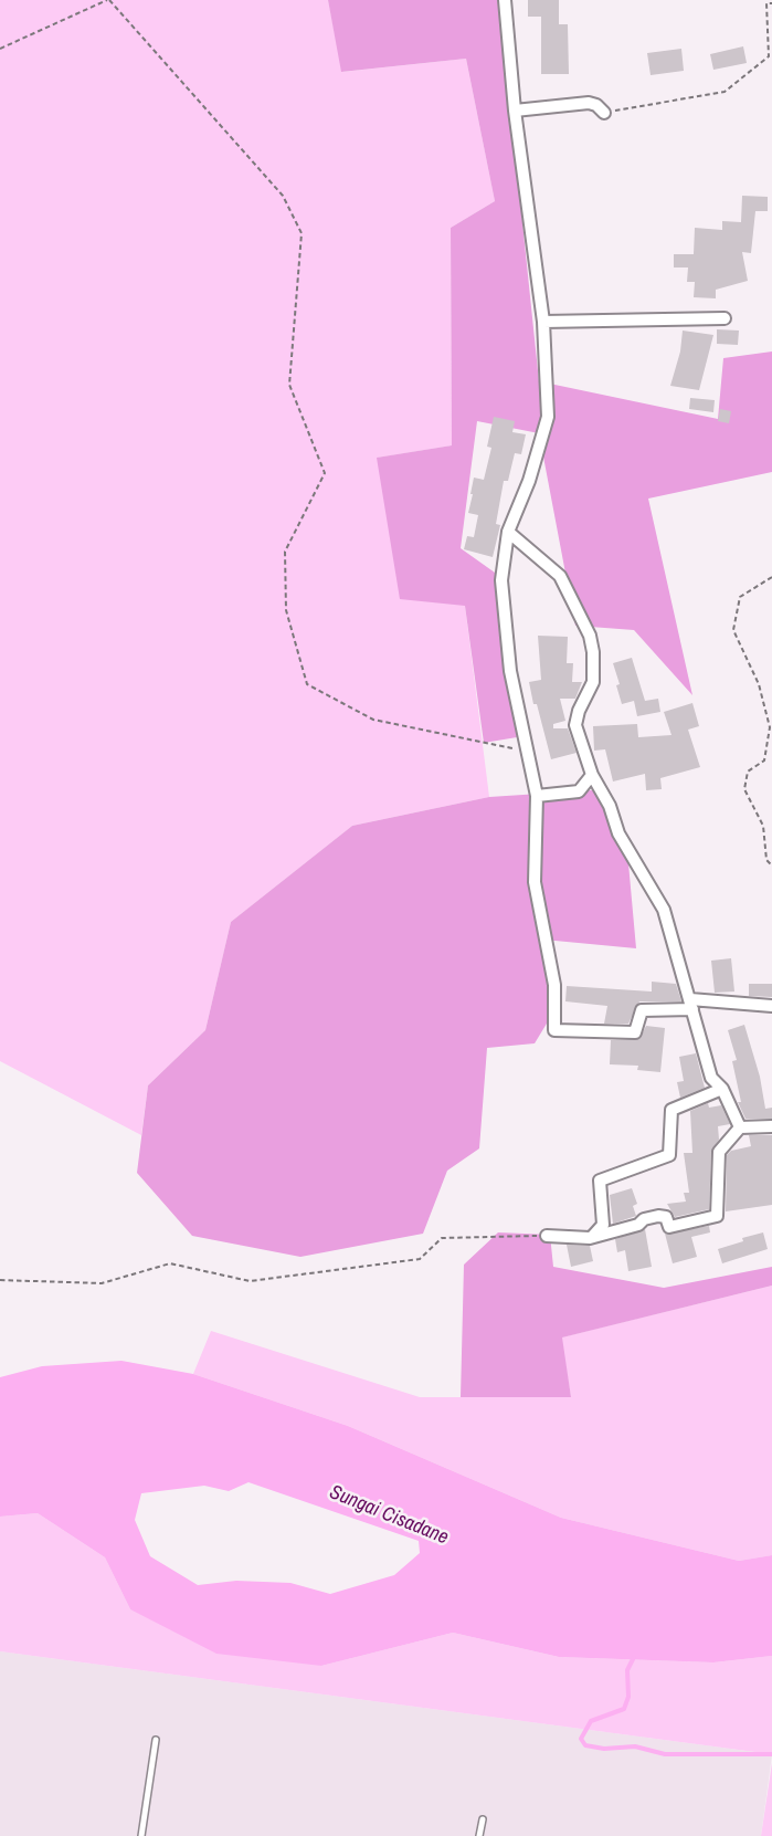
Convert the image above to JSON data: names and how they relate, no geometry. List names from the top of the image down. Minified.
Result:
{"water":["Sungai Cisadane"]}
